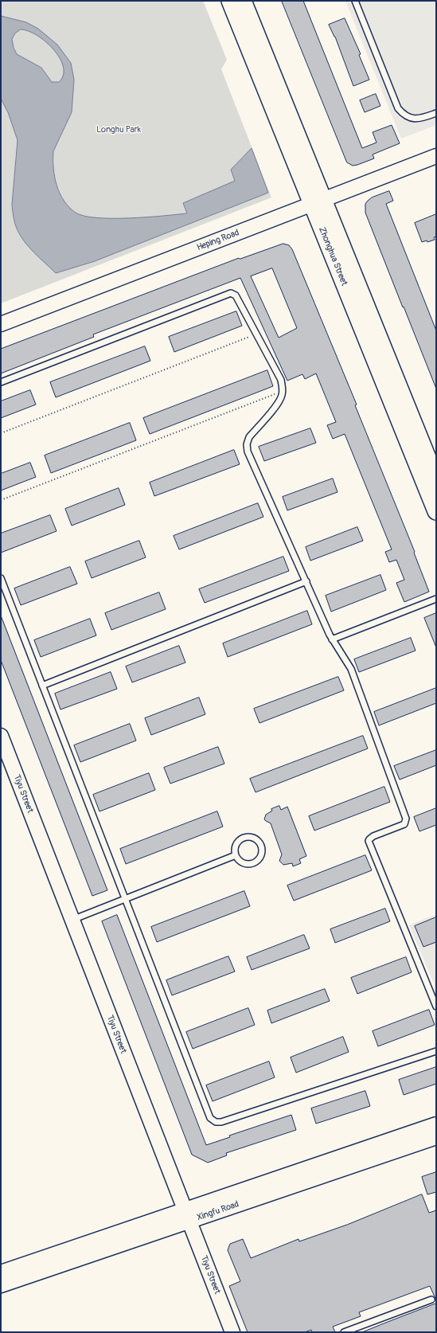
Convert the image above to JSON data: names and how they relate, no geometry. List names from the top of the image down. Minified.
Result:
{"streets":{"main road":["Zhonghua Street"],"street":["Heping Road","Tiyu Street","Xingfu Road"]},"crossings":[["Heping Road","Zhonghua Street"],["Tiyu Street","Xingfu Road"]],"parks":["Longhu Park"]}
